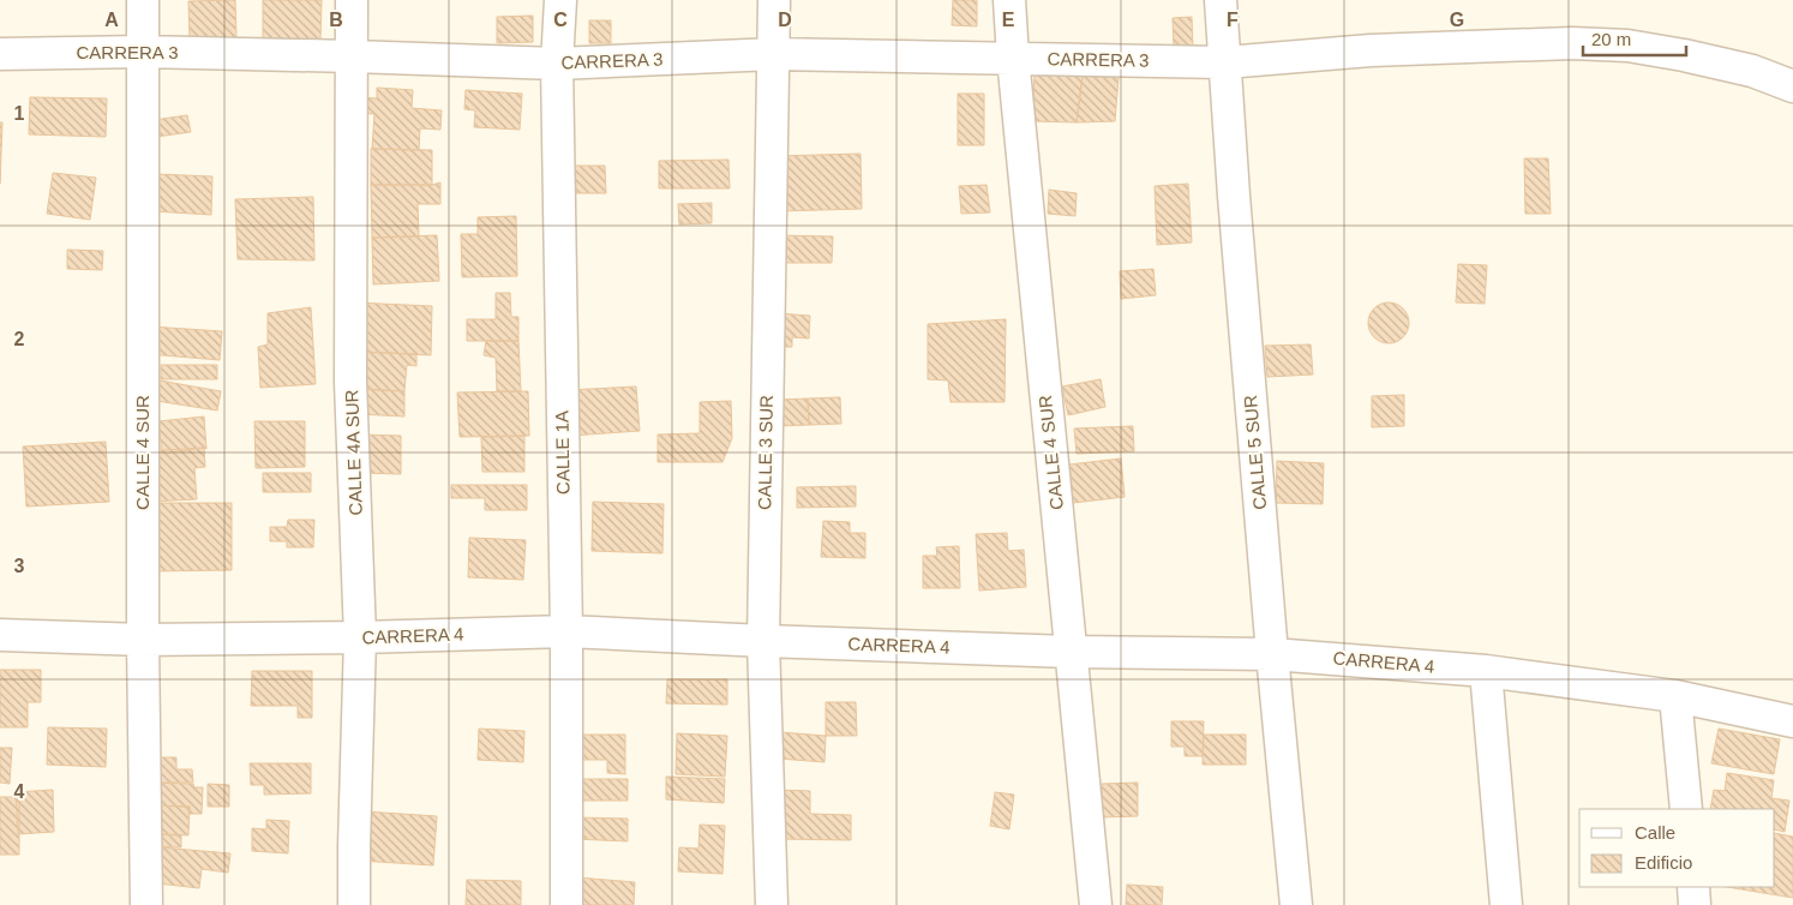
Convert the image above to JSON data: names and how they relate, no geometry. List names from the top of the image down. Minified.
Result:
{"streets":{"street":["CARRERA 3","CALLE 4 SUR","CALLE 4A SUR","CALLE 1A","CALLE 3 SUR","CALLE 5 SUR","CARRERA 4"]},"crossings":[["CARRERA 3","CALLE 4 SUR"],["CARRERA 3","CALLE 4A SUR"],["CARRERA 3","CALLE 1A"],["CARRERA 3","CALLE 3 SUR"],["CARRERA 3","CALLE 5 SUR"],["CALLE 4 SUR","CARRERA 4"],["CALLE 4A SUR","CARRERA 4"],["CALLE 1A","CARRERA 4"],["CALLE 3 SUR","CARRERA 4"],["CALLE 5 SUR","CARRERA 4"]],"legend":["Calle","Edificio"],"scale_bar":"20 m","grid":{"columns":["A","B","C","D","E","F","G"],"rows":["1","2","3","4"]}}
